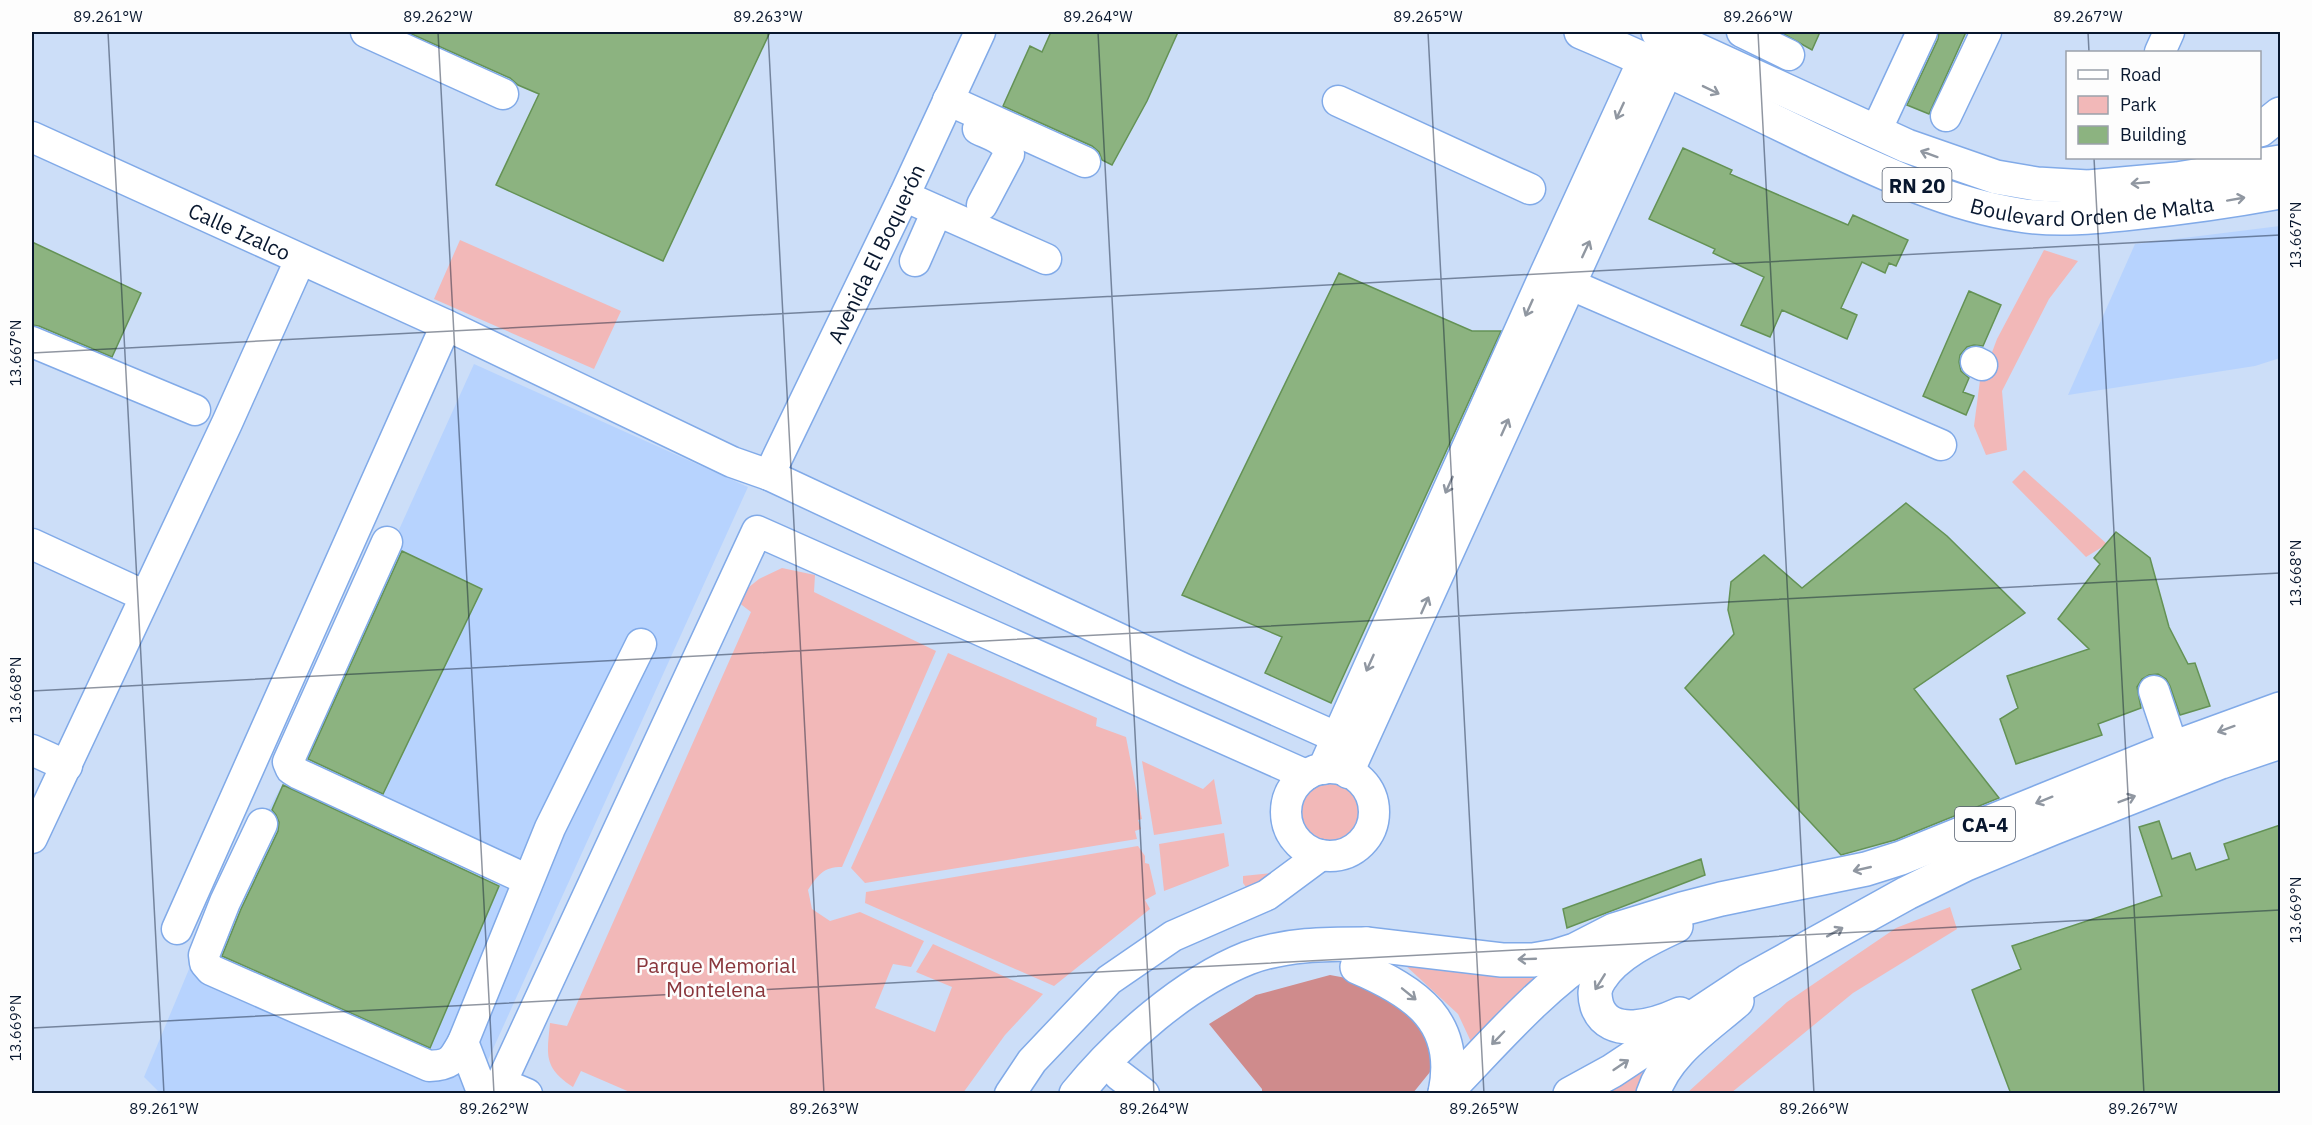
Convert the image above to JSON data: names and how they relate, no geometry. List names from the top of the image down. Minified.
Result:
{"streets":{"main road":["RN 20","Boulevard Orden de Malta","CA-4"],"street":["Calle Izalco","Avenida El Boquerón"]},"crossings":[["Calle Izalco","Avenida El Boquerón"]],"parks":["Parque Memorial Montelena"],"legend":["Road","Park","Building"],"coordinates":["89.261°W","89.262°W","89.263°W","89.264°W","89.265°W","89.266°W","89.267°W","13.667°N","13.668°N","13.669°N"]}
